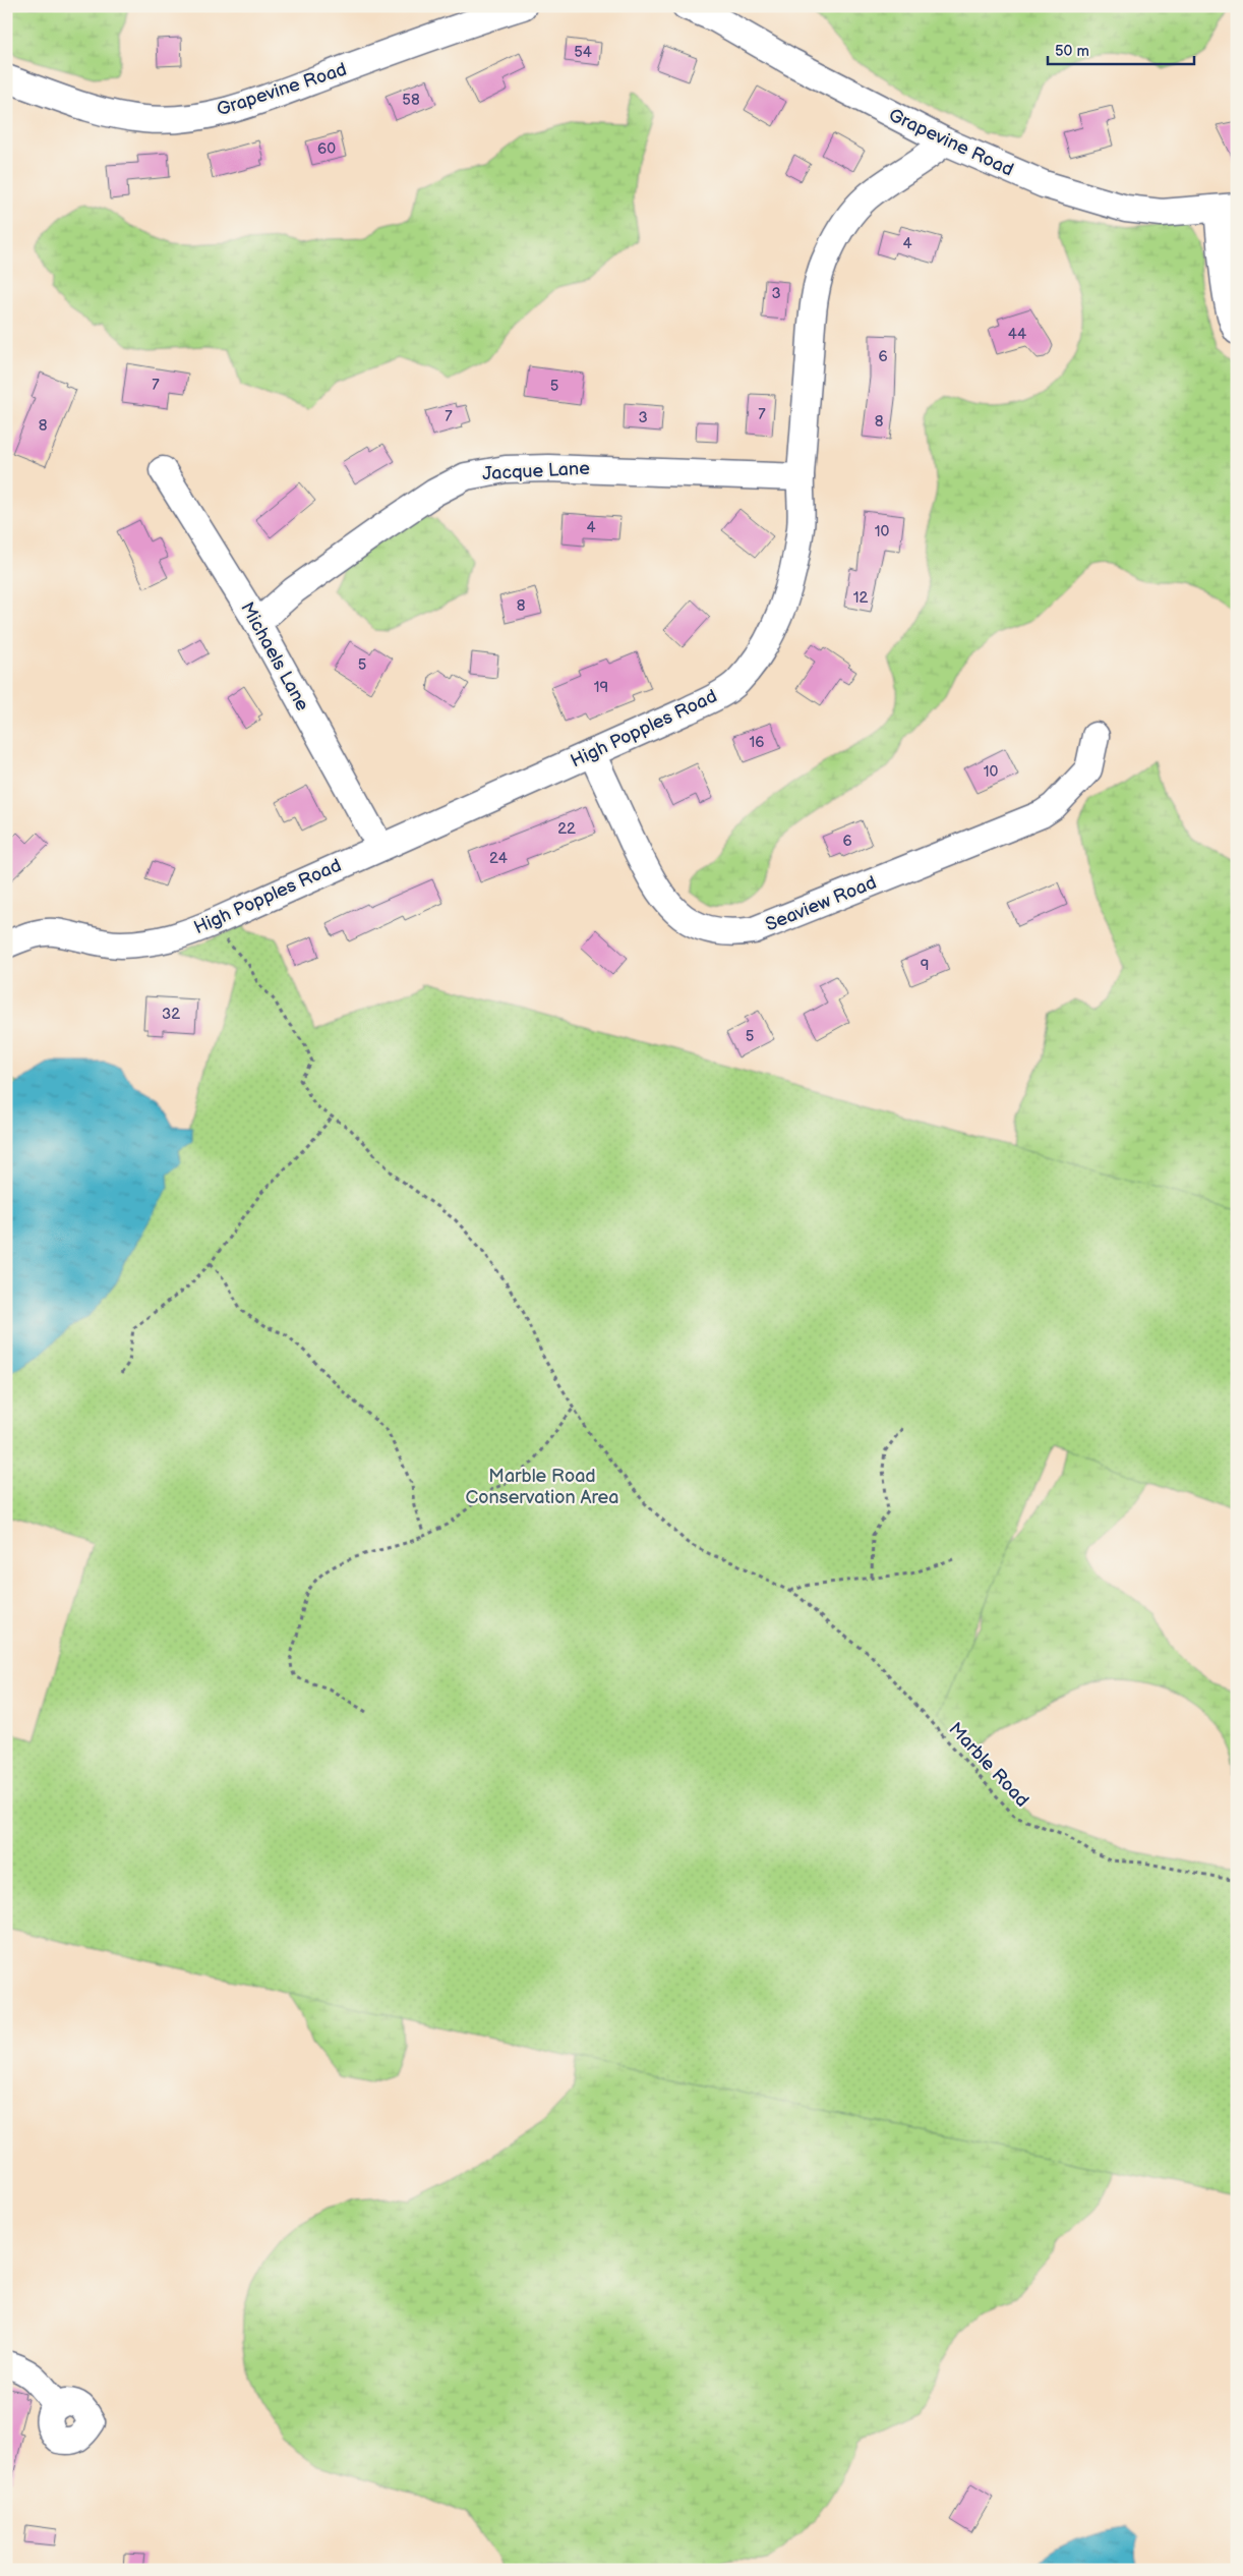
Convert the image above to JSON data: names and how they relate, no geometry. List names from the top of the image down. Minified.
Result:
{"streets":{"street":["Grapevine Road","Jacque Lane","Michaels Lane","High Popples Road","Seaview Road"],"path":["Marble Road"]},"crossings":[["Grapevine Road","High Popples Road"],["Jacque Lane","Michaels Lane"],["Jacque Lane","High Popples Road"],["Michaels Lane","High Popples Road"],["High Popples Road","Seaview Road"],["High Popples Road","Marble Road"]],"parks":["Marble Road Conservation Area"],"house_numbers":["54","58","60","4","3","44","6","7","5","7","7","3","8","8","4","10","12","8","5","19","16","10","22","6","24","9","32","5"],"scale_bar":"50 m"}
